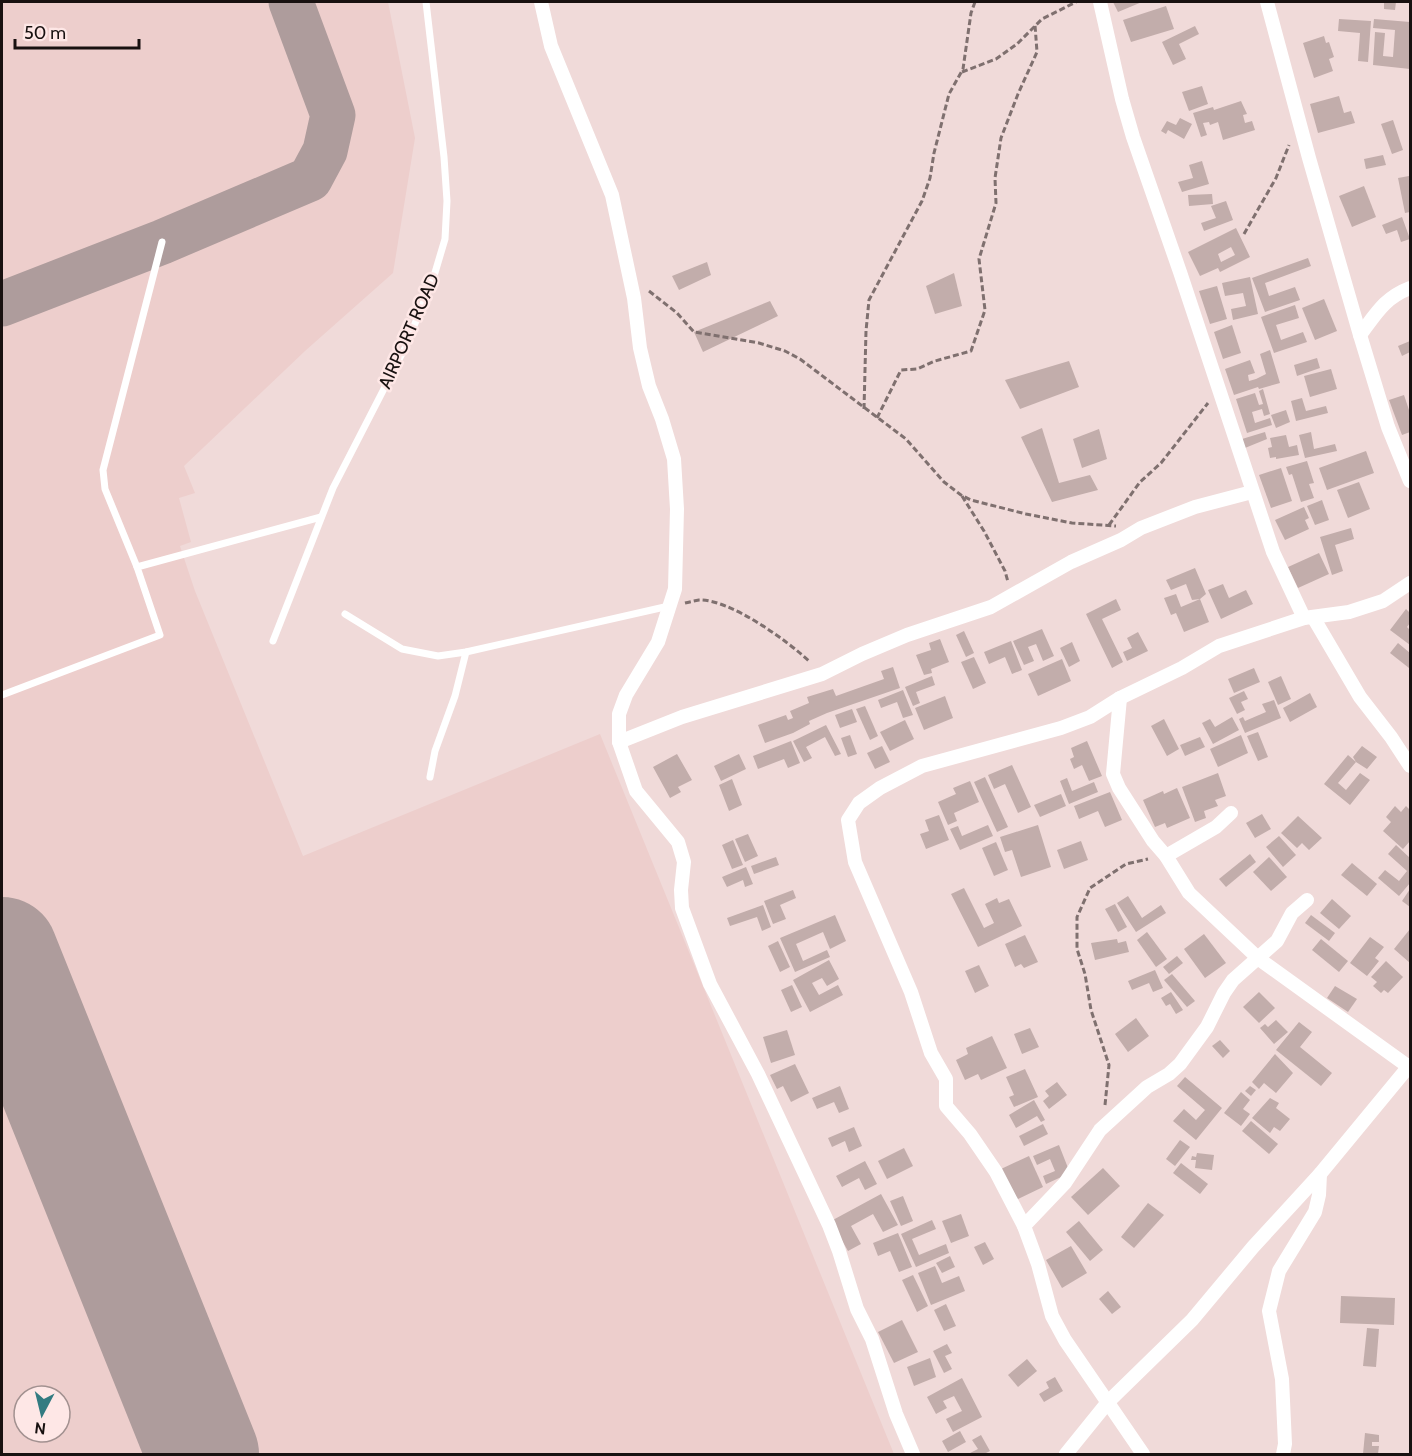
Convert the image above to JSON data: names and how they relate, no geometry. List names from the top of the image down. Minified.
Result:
{"streets":{"lane":["AIRPORT ROAD"]},"scale_bar":"50 m","north":"bottom"}
